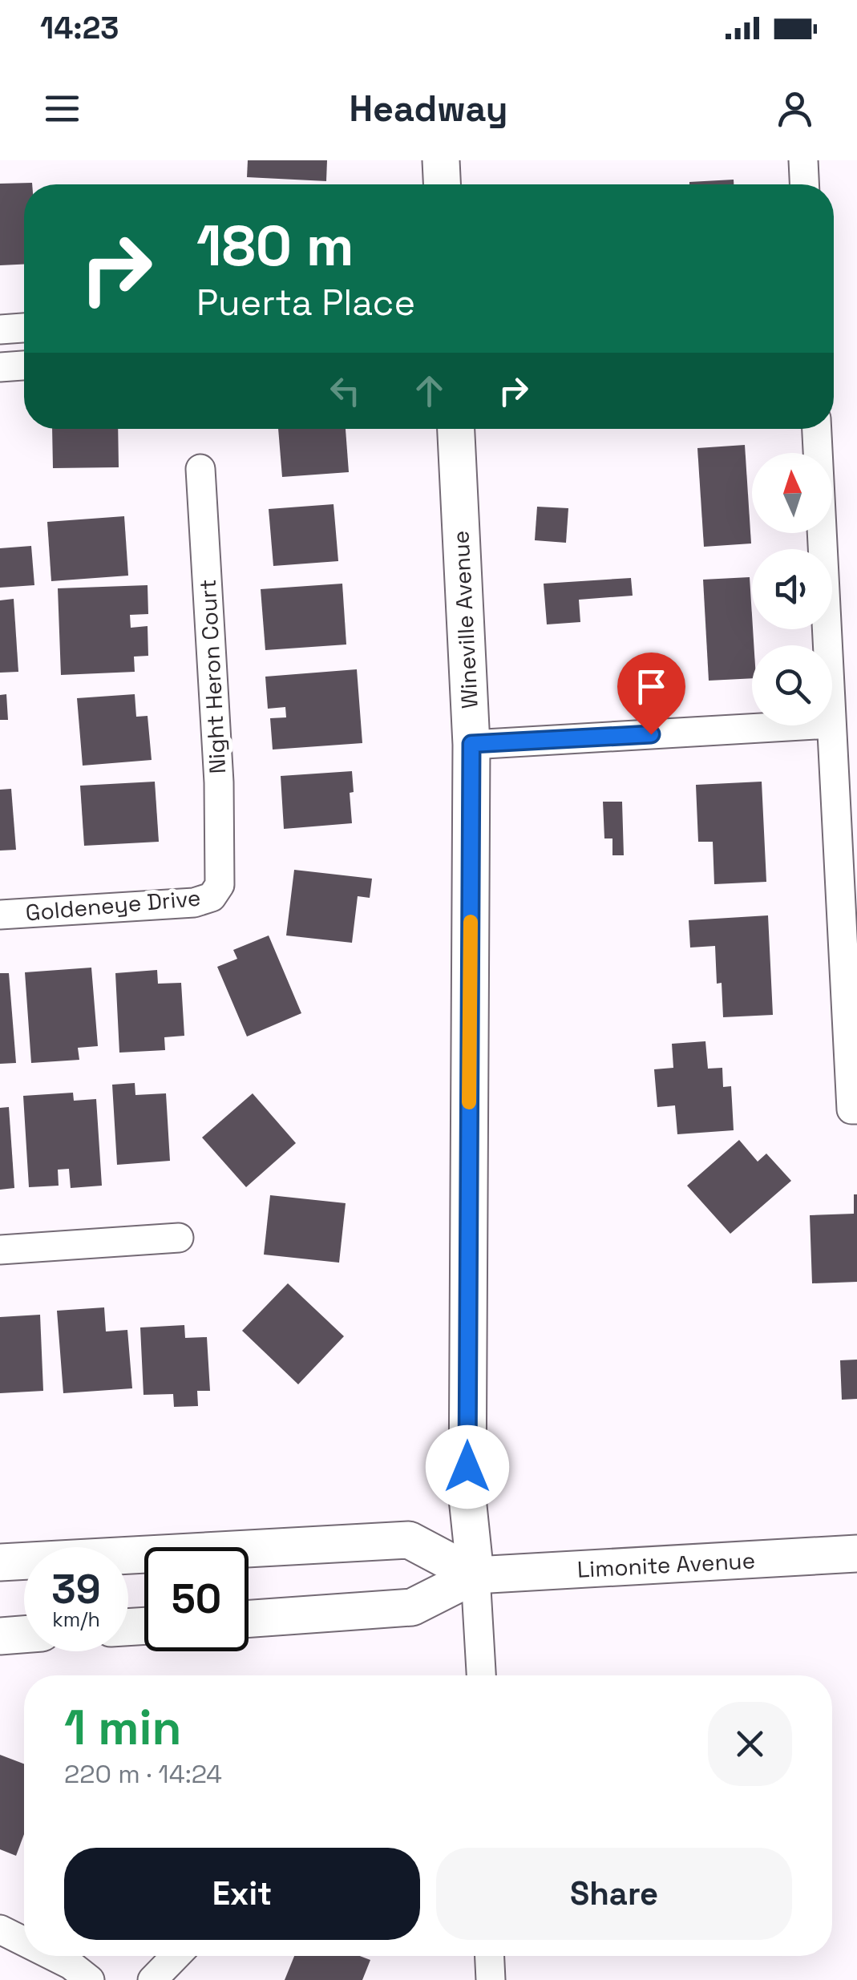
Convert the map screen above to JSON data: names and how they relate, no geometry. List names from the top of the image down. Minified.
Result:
{"streets":{"main road":["Wineville Avenue","Limonite Avenue"],"street":["Night Heron Court","Goldeneye Drive"]},"crossings":[["Wineville Avenue","Limonite Avenue"],["Night Heron Court","Goldeneye Drive"]],"north":"top","page":{"status":"14:23","header":"Headway","turn":["180 m","Puerta Place"],"speed":"39 km/h","limit":"50","heading":["1 min","220 m · 14:24"],"buttons":["Exit","Share"]}}
